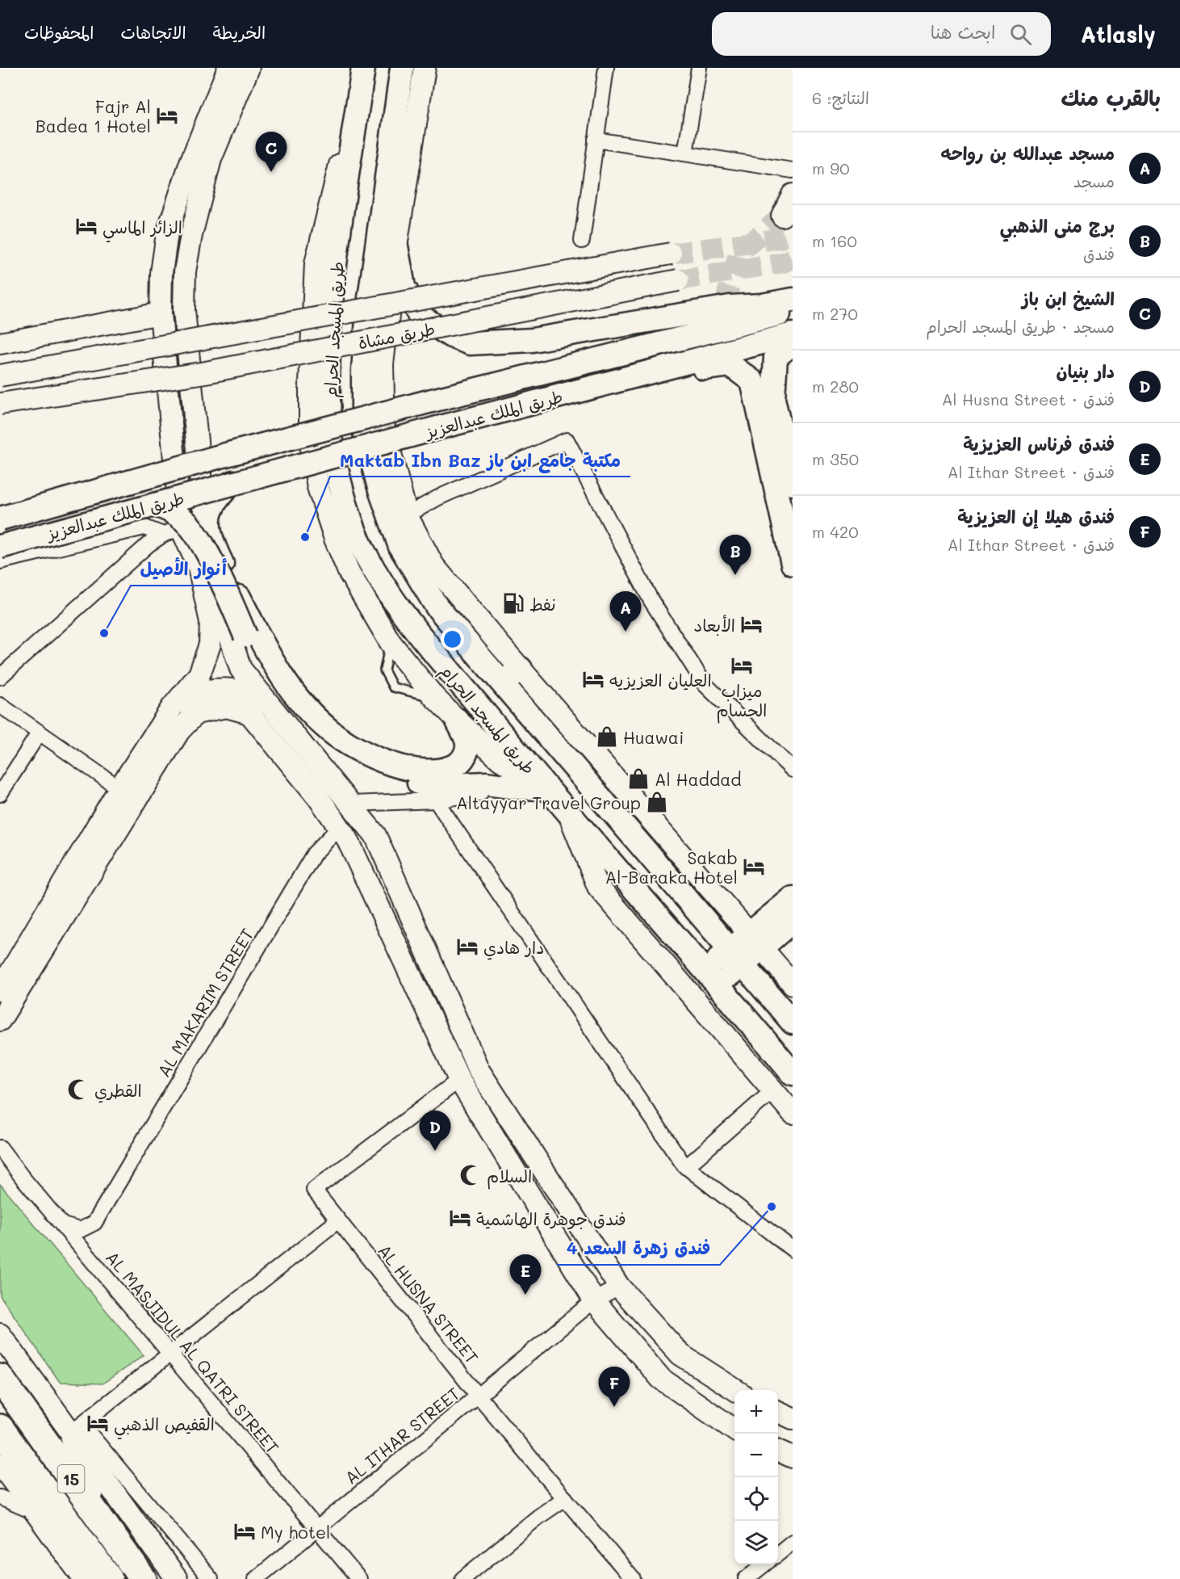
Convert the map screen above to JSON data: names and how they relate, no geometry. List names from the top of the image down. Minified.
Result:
{"streets":{"highway":["15"],"main road":["طريق المسجد الحرام","طريق الملك عبدالعزيز"],"street":["طريق مشاة","AL MAKARIM STREET","AL HUSNA STREET","AL MASJIDUL AL QATRI STREET","AL ITHAR STREET"]},"crossings":[["AL MAKARIM STREET","AL MASJIDUL AL QATRI STREET"],["AL HUSNA STREET","AL ITHAR STREET"],["AL MASJIDUL AL QATRI STREET","AL ITHAR STREET"]],"places":{"hotel":["Fajr Al Badea 1 Hotel","الزائر الماسي","الأبعاد","ميزاب الحسام","العليان العزيزيه","Sakab Al-Baraka Hotel","دار هادي","فندق جوهرة الهاشمية","القفيص الذهبي","My hotel"],"other":["Maktab Ibn Baz مكتبة جامع ابن باز","أنوار الأصيل","فندق زهرة السعد 4"],"fuel station":["نفط"],"shop":["Huawai","Al Haddad","Altayyar Travel Group"],"mosque":["القطري","السلام"]},"page":{"header":"Atlasly","search":"ابحث هنا","nav":["الخريطة","الاتجاهات","المحفوظات"],"heading":["بالقرب منك","النتائج: 6"],"list":[{"mark":"A","name":"مسجد عبدالله بن رواحه","note":"مسجد","value":"90 m"},{"mark":"B","name":"برج منى الذهبي","note":"فندق","value":"160 m"},{"mark":"C","name":"الشيخ ابن باز","note":"مسجد · طريق المسجد الحرام","value":"270 m"},{"mark":"D","name":"دار بنيان","note":"فندق · Al Husna Street","value":"280 m"},{"mark":"E","name":"فندق فرناس العزيزية","note":"فندق · Al Ithar Street","value":"350 m"},{"mark":"F","name":"فندق هيلا إن العزيزية","note":"فندق · Al Ithar Street","value":"420 m"}],"pins":["C","B","A","D","E","F"],"map_buttons":["+","−"]}}
